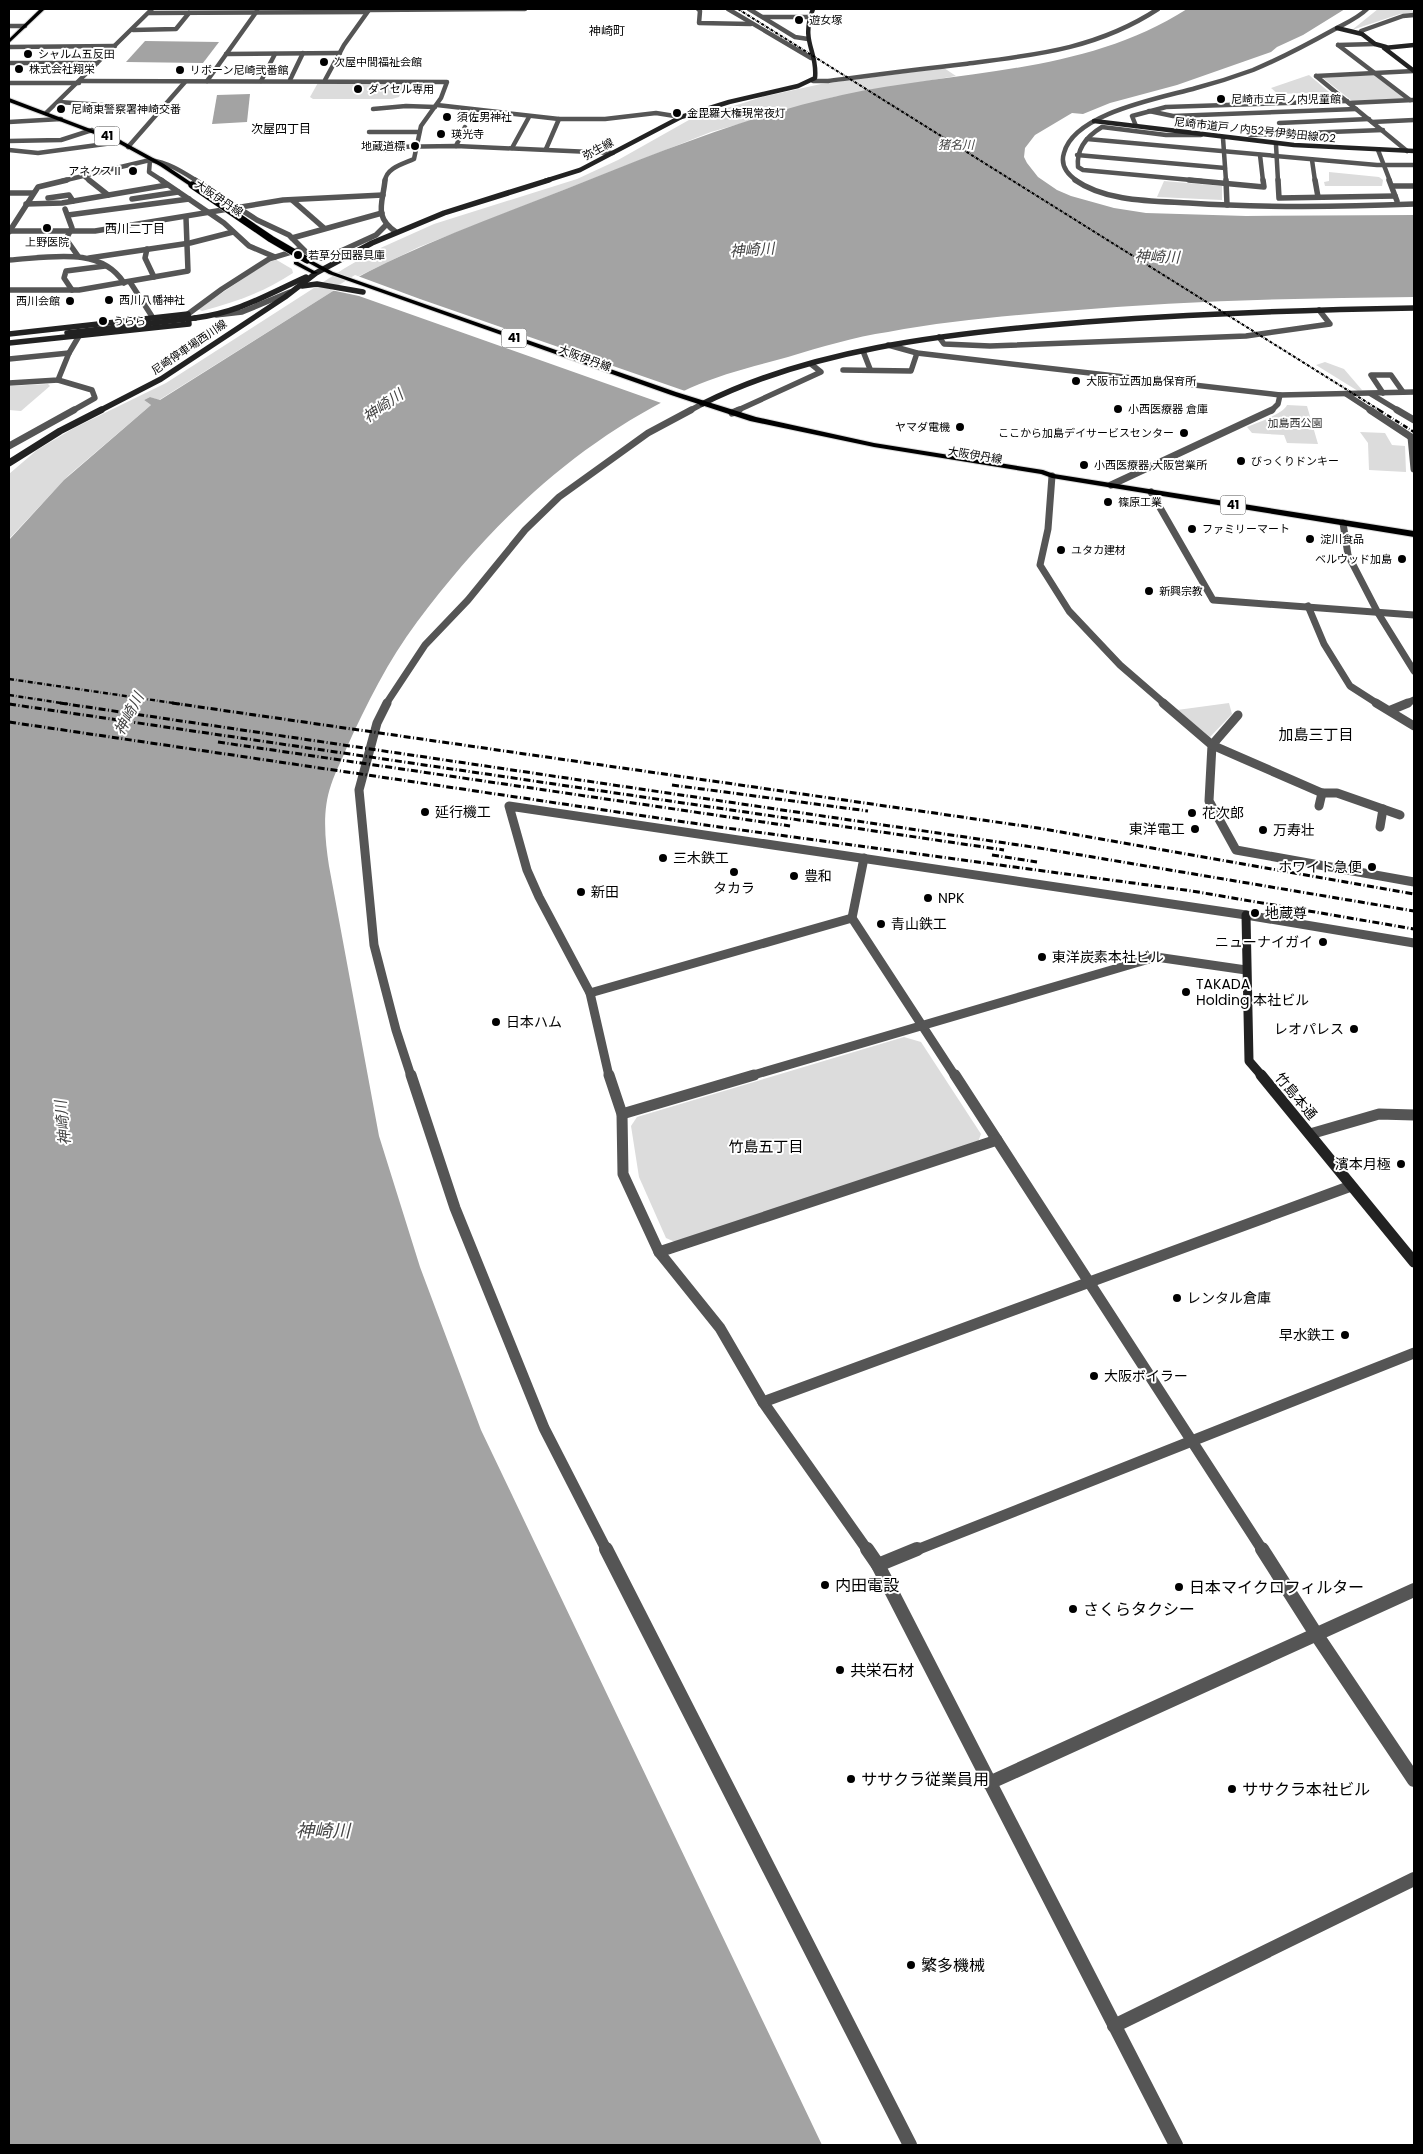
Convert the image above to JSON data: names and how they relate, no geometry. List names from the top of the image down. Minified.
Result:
{"streets":{"main road":["41","大阪伊丹線"],"street":["尼崎市道戸ノ内52号伊勢田線の2","弥生線","尼崎停車場西川線","竹島本通"]},"crossings":[["弥生線","大阪伊丹線"],["大阪伊丹線","尼崎停車場西川線"]],"districts":["神崎町","次屋四丁目","西川二丁目","加島三丁目","竹島五丁目"],"water":["猪名川","神崎川"],"parks":["加島西公園"],"places":["遊女塚","シャルム五反田","次屋中間福祉会館","株式会社翔栄","リボーン尼崎弐番館","ダイセル専用","尼崎市立戸ノ内児童館","尼崎東警察署神崎交番","金毘羅大権現常夜灯","須佐男神社","瑛光寺","地蔵道標","アネクスⅡ","上野医院","若草分団器具庫","西川八幡神社","西川会館","うらら","大阪市立西加島保育所","小西医療器 倉庫","ヤマダ電機","ここから加島デイサービスセンター","びっくりドンキー","小西医療器 大阪営業所","篠原工業","ファミリーマート","淀川食品","ユタカ建材","ベルウッド加島","新興宗教","延行機工","花次郎","東洋電工","万寿壮","三木鉄工","ホワイト急便","タカラ","豊和","新田","NPK","地蔵尊","青山鉄工","ニューナイガイ","東洋炭素本社ビル","TAKADA Holding 本社ビル","日本ハム","レオパレス","濱本月極","レンタル倉庫","早水鉄工","大阪ボイラー","内田電設","日本マイクロフィルター","さくらタクシー","共栄石材","ササクラ従業員用","ササクラ本社ビル","繁多機械"]}
